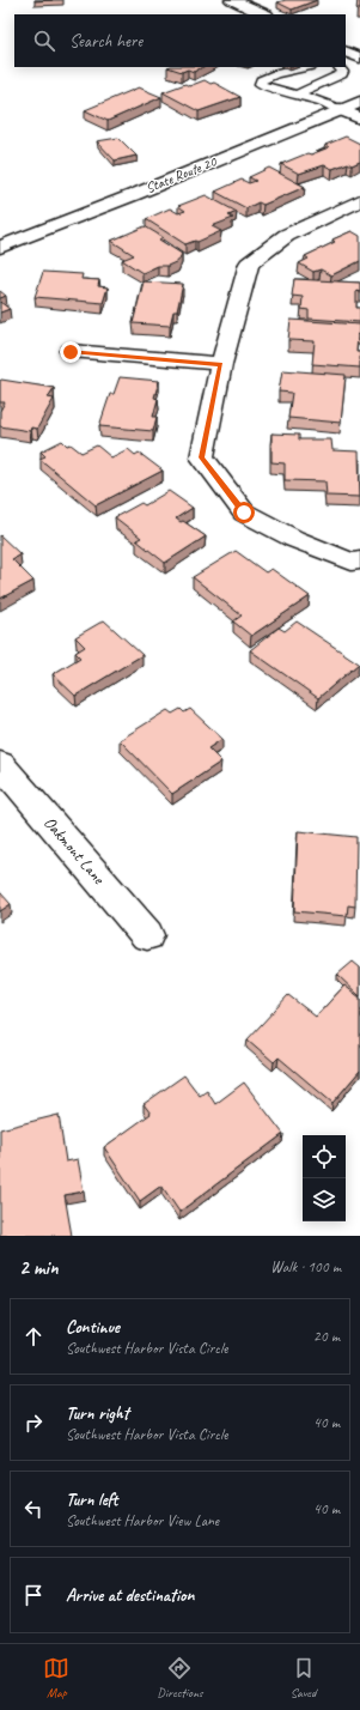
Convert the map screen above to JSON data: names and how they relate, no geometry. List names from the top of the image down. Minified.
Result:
{"streets":{"street":["State Route 20","Oakmont Lane"]},"page":{"search":"Search here","heading":["2 min","Walk · 100 m"],"list":[["Continue","Southwest Harbor Vista Circle","20 m"],["Turn right","Southwest Harbor Vista Circle","40 m"],["Turn left","Southwest Harbor View Lane","40 m"],"Arrive at destination"],"nav":["Map","Directions","Saved"]}}
